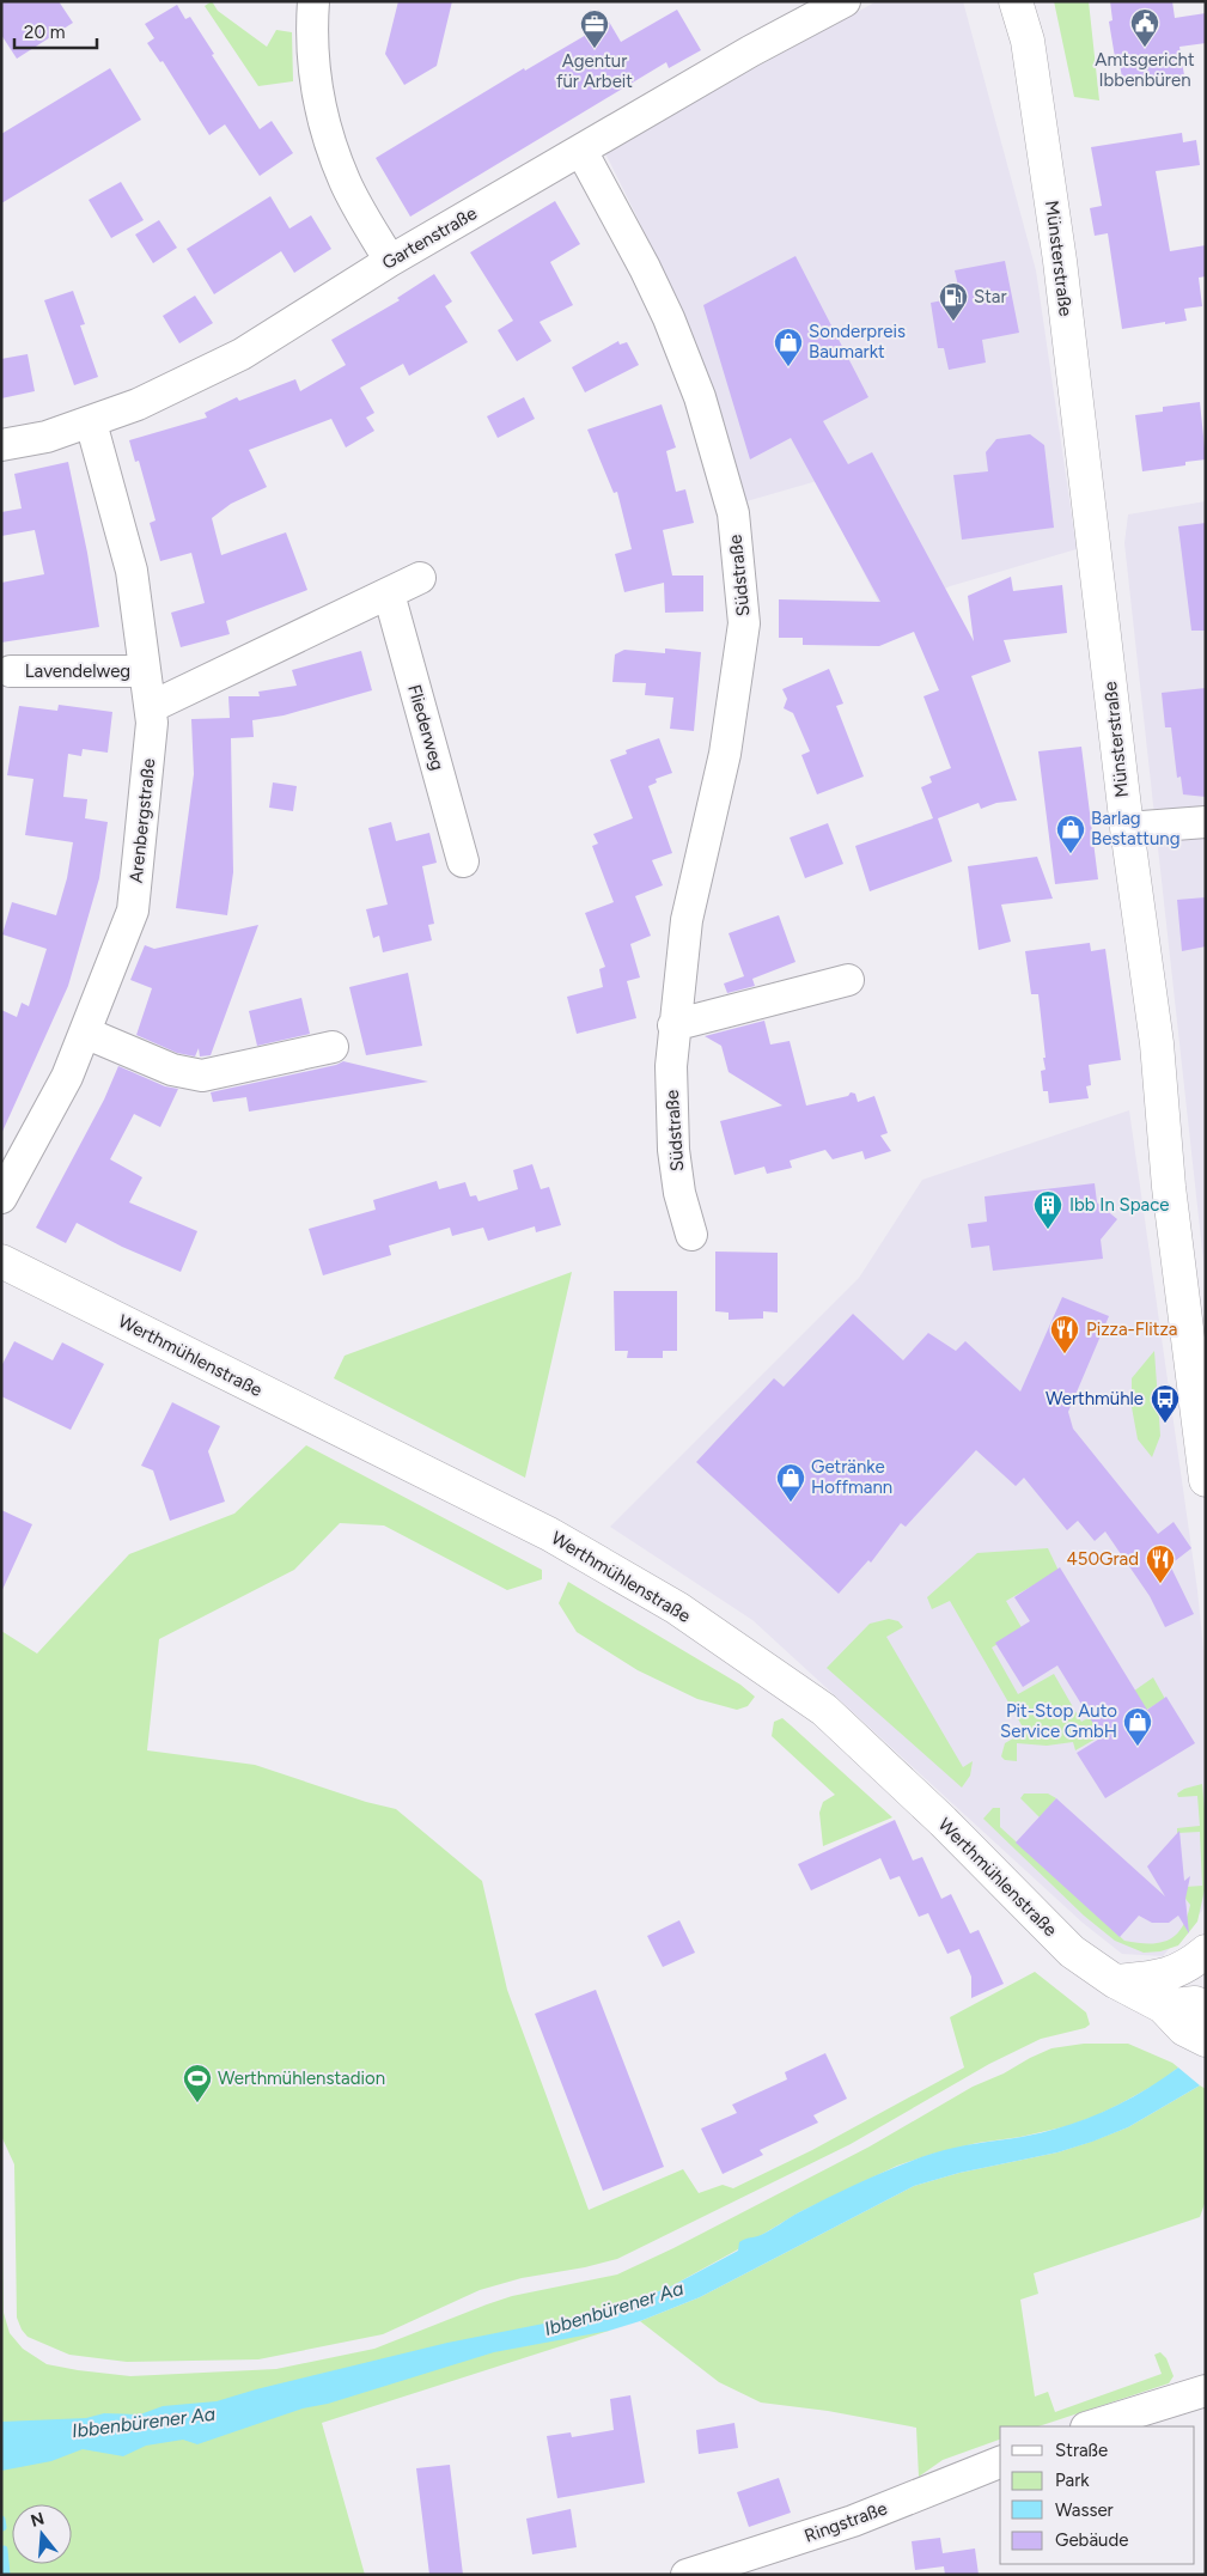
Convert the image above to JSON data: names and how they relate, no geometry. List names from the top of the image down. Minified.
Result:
{"streets":{"main road":["Münsterstraße","Werthmühlenstraße"],"street":["Gartenstraße","Südstraße","Lavendelweg","Fliederweg","Arenbergstraße","Ringstraße"]},"crossings":[["Gartenstraße","Südstraße"],["Gartenstraße","Arenbergstraße"],["Lavendelweg","Arenbergstraße"]],"water":["Ibbenbürener Aa"],"places":{"public building":["Amtsgericht Ibbenbüren"],"office":["Agentur für Arbeit"],"fuel station":["Star"],"shop":["Sonderpreis Baumarkt","Barlag Bestattung","Getränke Hoffmann","Pit-Stop Auto Service GmbH"],"building":["Ibb In Space"],"restaurant":["Pizza-Flitza","450Grad"],"bus stop":["Werthmühle"],"sports":["Werthmühlenstadion"]},"legend":["Straße","Park","Wasser","Gebäude"],"scale_bar":"20 m","north":"top"}
